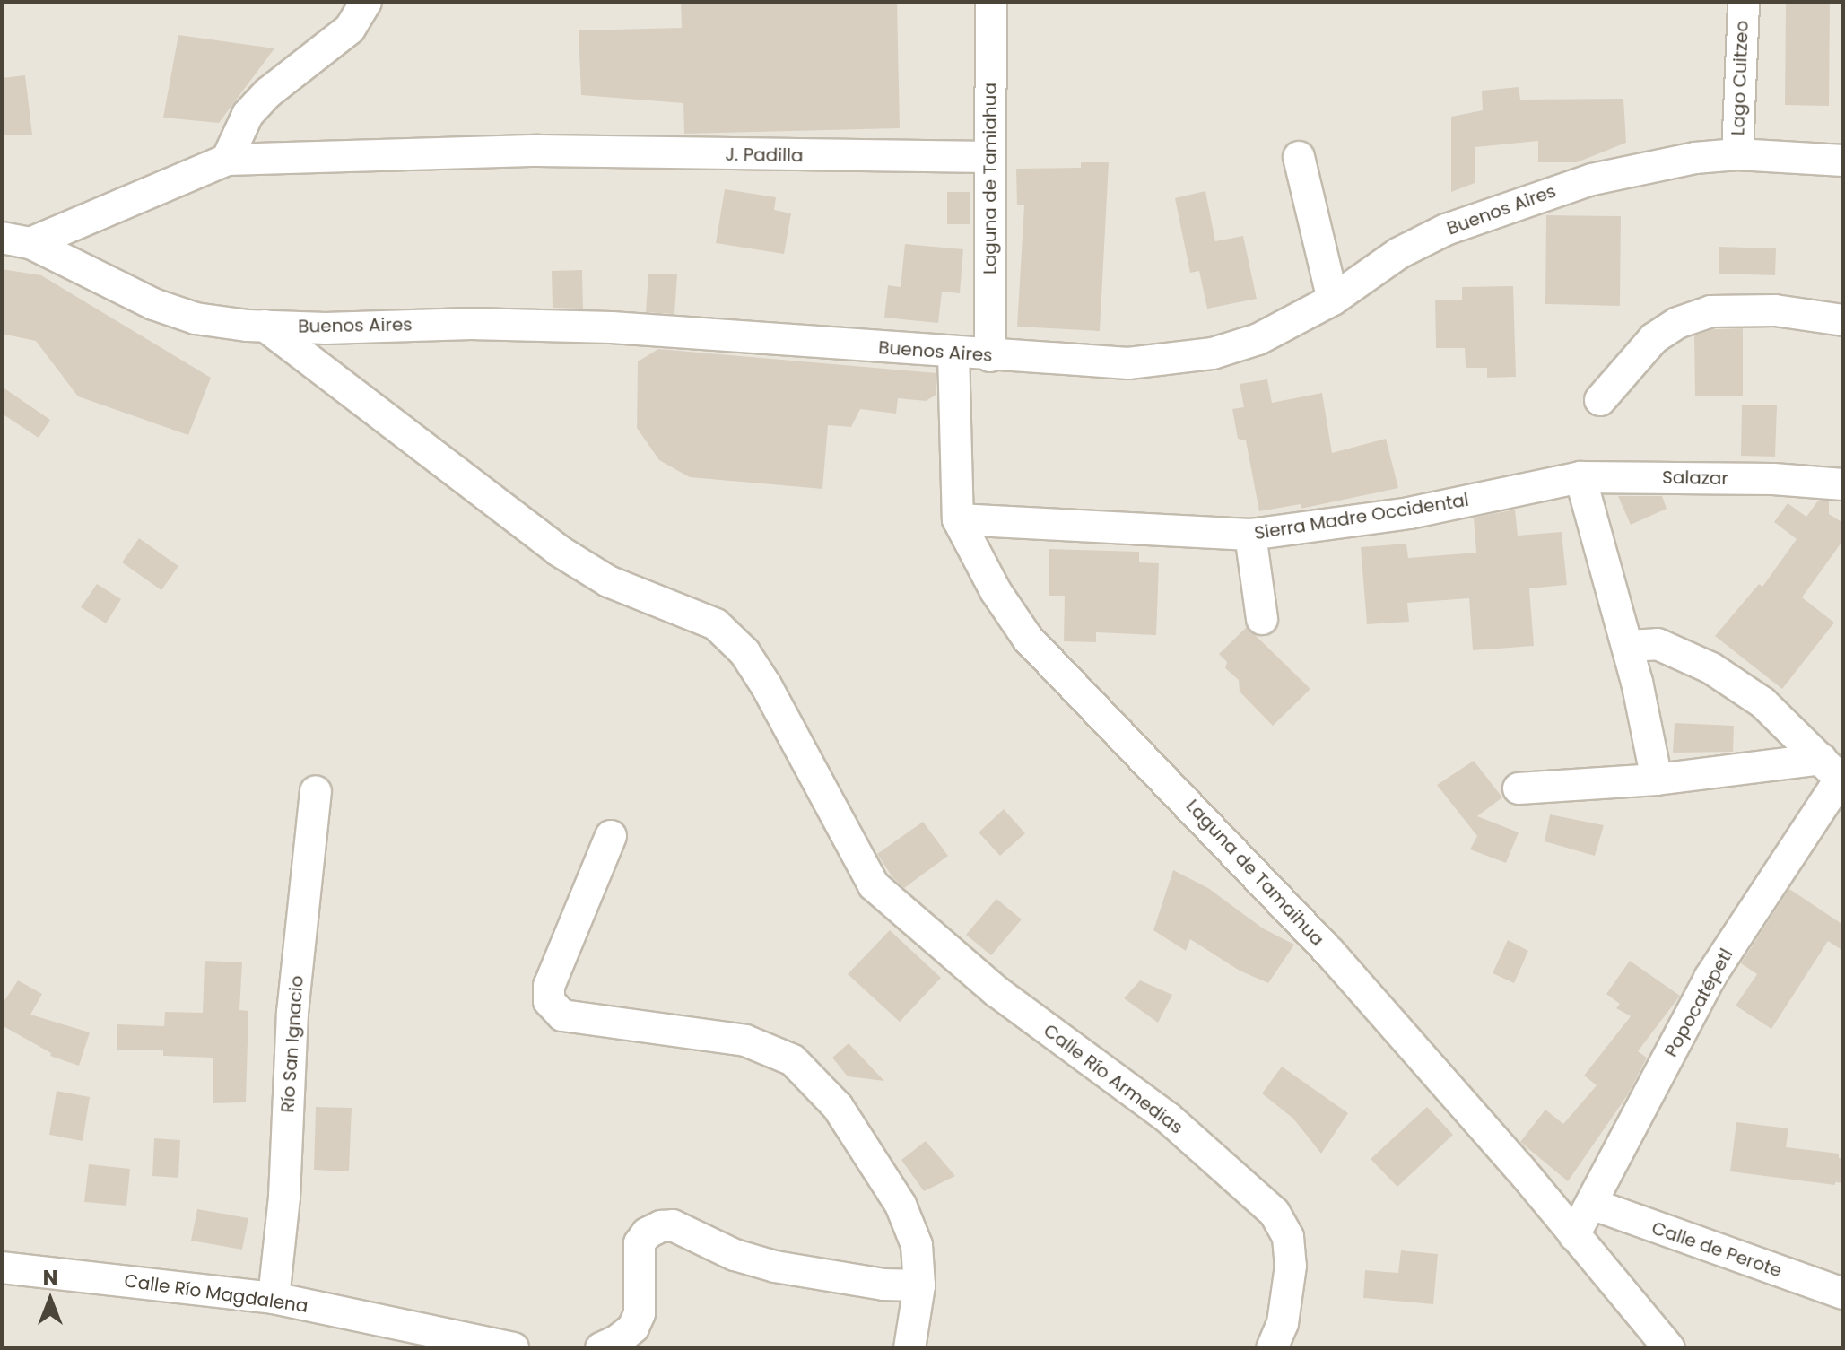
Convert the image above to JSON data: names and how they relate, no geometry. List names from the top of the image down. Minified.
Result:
{"streets":{"street":["Lago Cuitzeo","J. Padilla","Laguna de Tamiahua","Buenos Aires","Salazar","Sierra Madre Occidental","Laguna de Tamaihua","Popocatépetl","Río San Ignacio","Calle Río Armedias","Calle de Perote","Calle Río Magdalena"]},"crossings":[["Lago Cuitzeo","Buenos Aires"],["J. Padilla","Laguna de Tamiahua"],["Laguna de Tamiahua","Buenos Aires"],["Buenos Aires","Laguna de Tamaihua"],["Buenos Aires","Calle Río Armedias"],["Salazar","Sierra Madre Occidental"],["Sierra Madre Occidental","Laguna de Tamaihua"],["Laguna de Tamaihua","Popocatépetl"],["Popocatépetl","Calle de Perote"],["Río San Ignacio","Calle Río Magdalena"]],"north":"top"}
